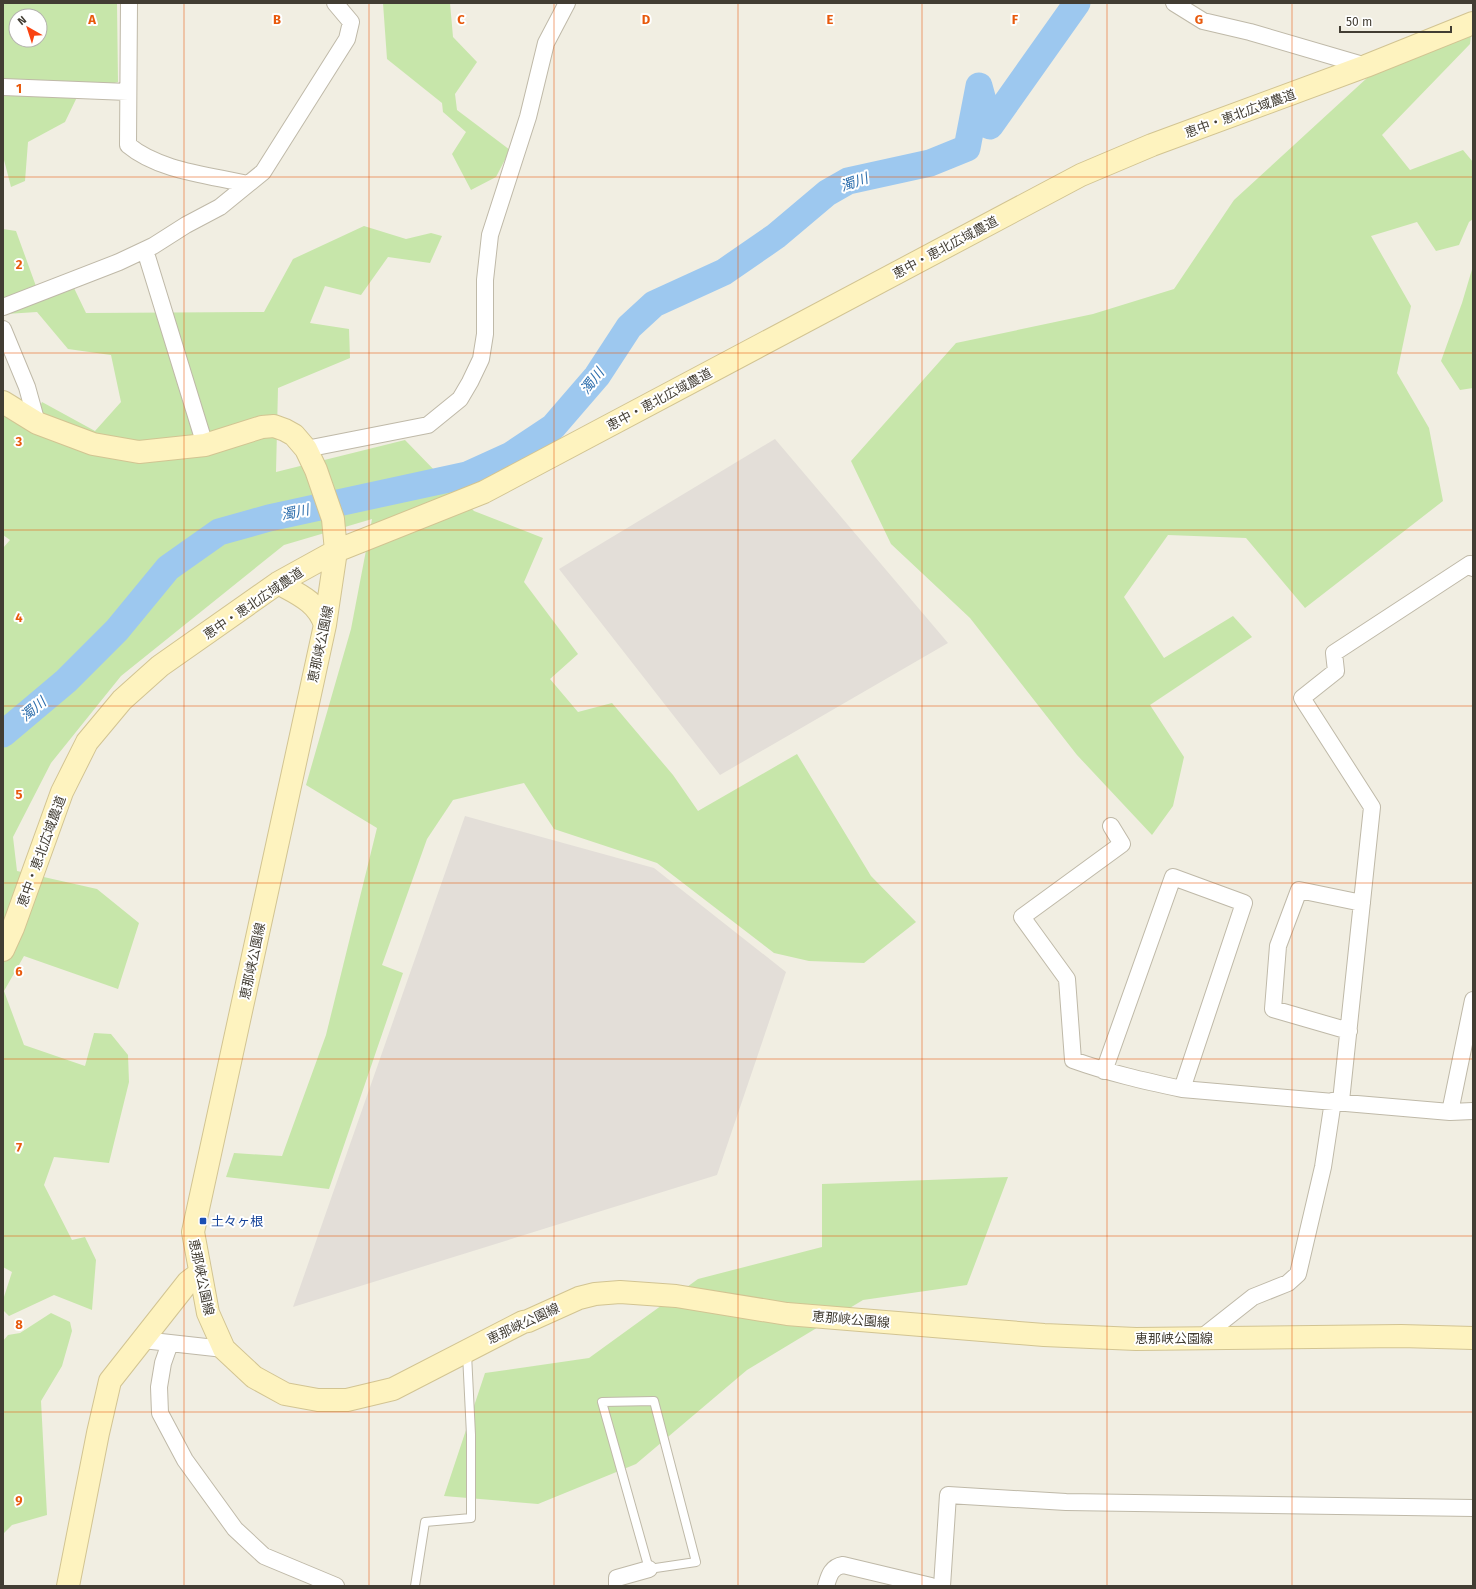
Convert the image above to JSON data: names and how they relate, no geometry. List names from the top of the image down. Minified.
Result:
{"streets":{"main road":["恵中・恵北広域農道","恵那峡公園線"]},"crossings":[["恵中・恵北広域農道","恵那峡公園線"]],"water":["濁川"],"places":{"transit":["土々ヶ根"]},"scale_bar":"50 m","north":"top left","grid":{"columns":["A","B","C","D","E","F","G"],"rows":["1","2","3","4","5","6","7","8","9"]}}
